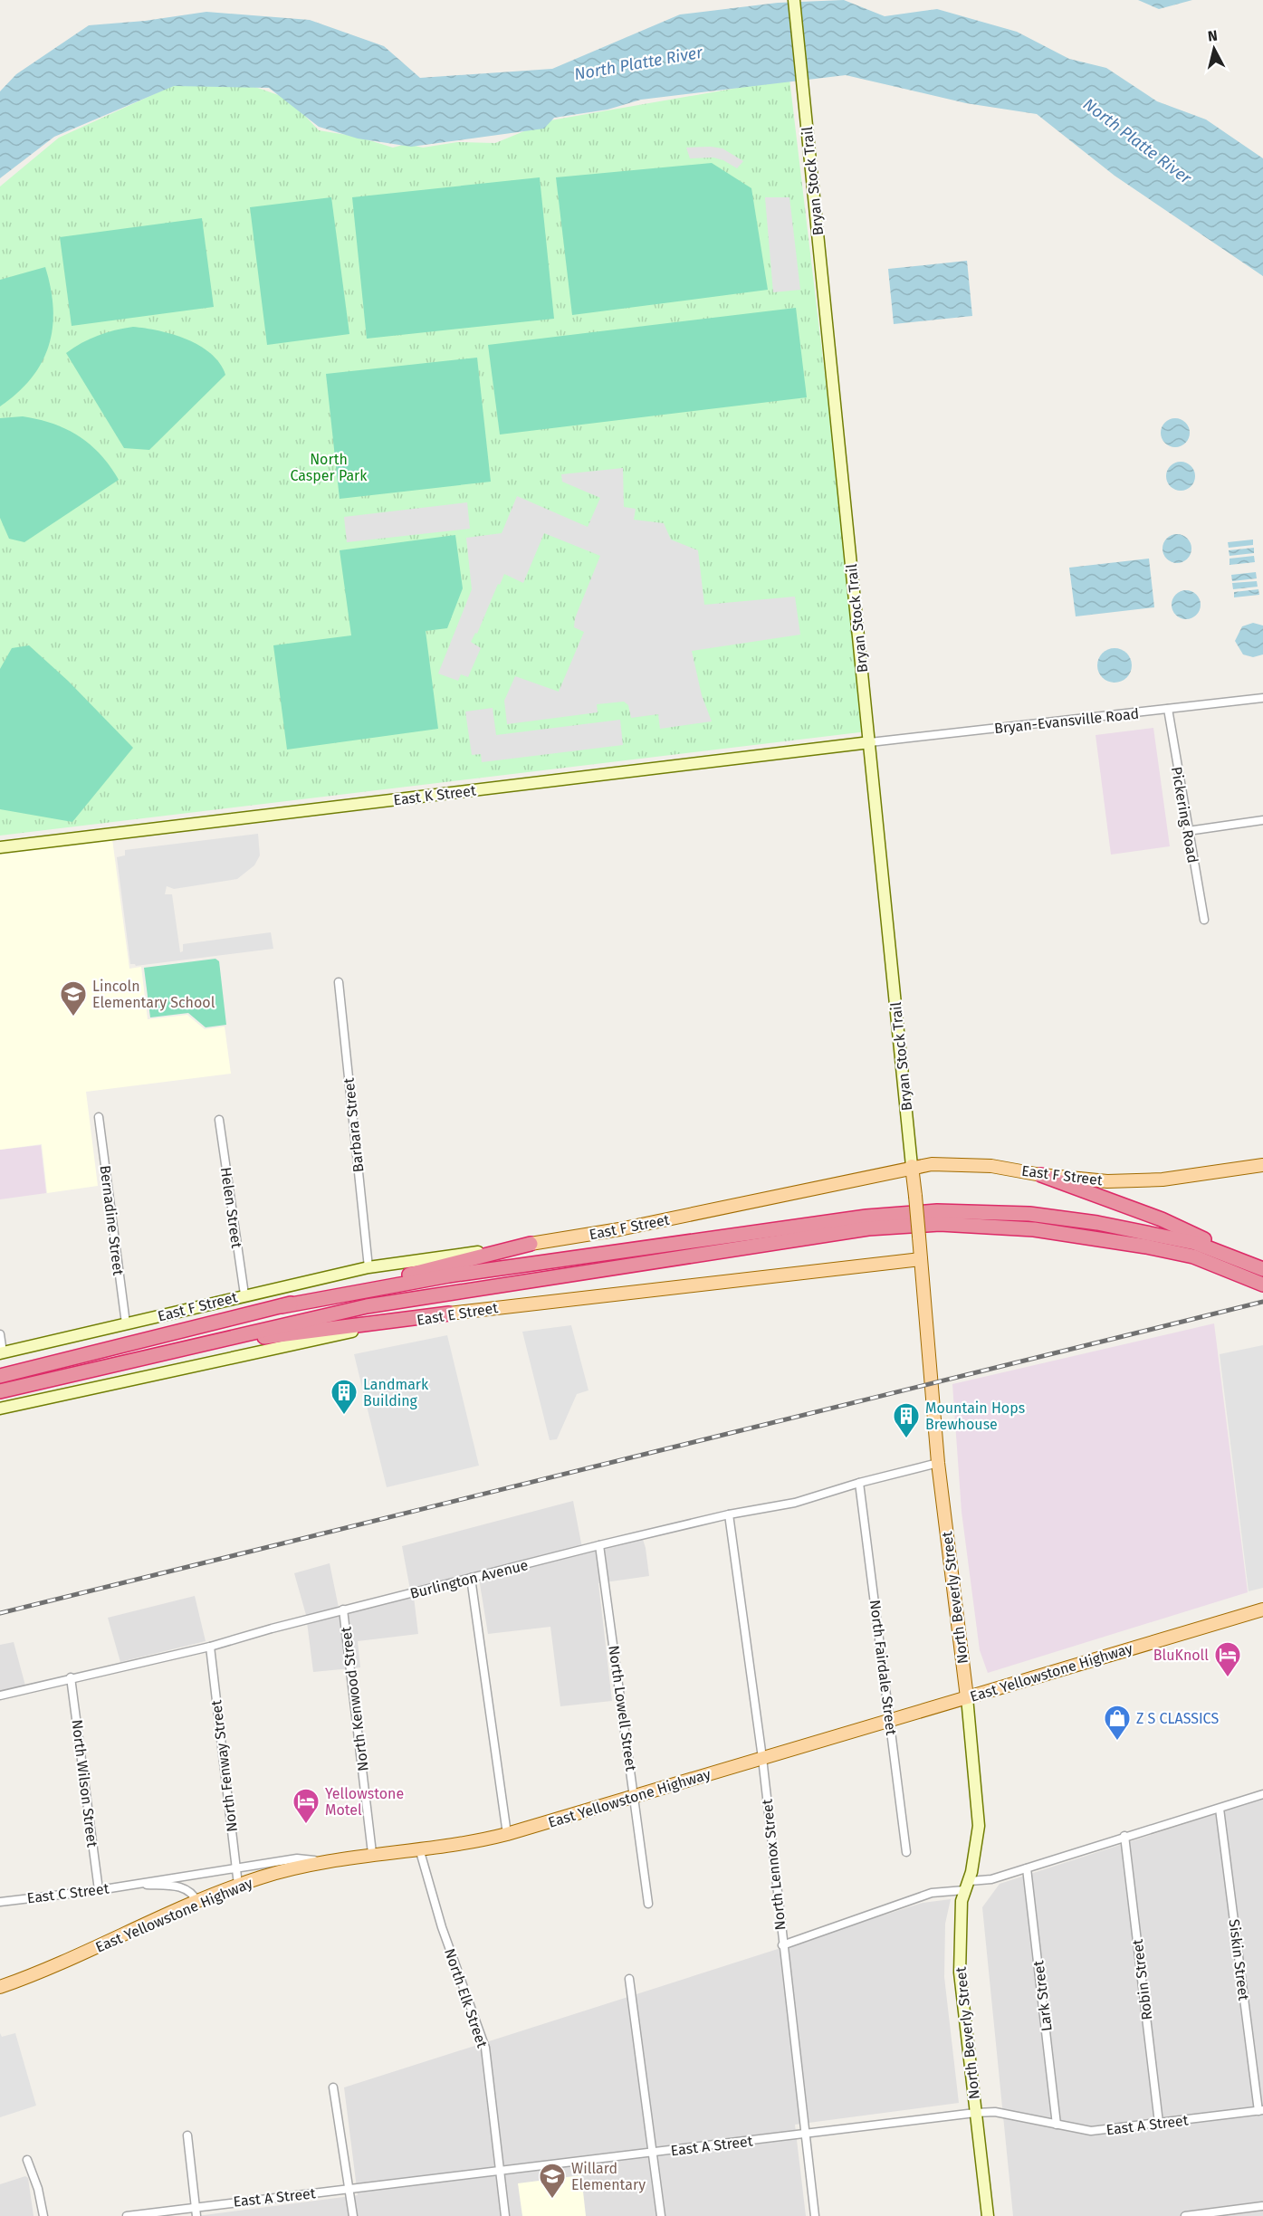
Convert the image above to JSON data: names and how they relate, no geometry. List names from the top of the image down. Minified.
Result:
{"streets":{"main road":["Bryan Stock Trail","East K Street","East F Street","East E Street","North Beverly Street","East Yellowstone Highway"],"street":["Bryan-Evansville Road","Pickering Road","Barbara Street","Helen Street","Bernadine Street","Burlington Avenue","North Fairdale Street","North Kenwood Street","North Lowell Street","North Fenway Street","North Wilson Street","North Lennox Street","East C Street","Siskin Street","Robin Street","Lark Street","North Elk Street","East A Street"]},"crossings":[["Bryan Stock Trail","Bryan-Evansville Road"],["Bryan Stock Trail","East K Street"],["Bryan Stock Trail","East F Street"],["Bryan Stock Trail","North Beverly Street"],["Bryan-Evansville Road","East K Street"],["Bryan-Evansville Road","Pickering Road"],["Barbara Street","East F Street"],["East F Street","Helen Street"],["East F Street","Bernadine Street"],["East E Street","North Beverly Street"],["Burlington Avenue","North Beverly Street"],["Burlington Avenue","North Fairdale Street"],["Burlington Avenue","North Kenwood Street"],["Burlington Avenue","North Lowell Street"],["Burlington Avenue","North Fenway Street"],["Burlington Avenue","North Wilson Street"],["Burlington Avenue","North Lennox Street"],["North Beverly Street","East Yellowstone Highway"],["North Beverly Street","East A Street"],["North Fairdale Street","East Yellowstone Highway"],["East Yellowstone Highway","North Kenwood Street"],["East Yellowstone Highway","North Lowell Street"],["East Yellowstone Highway","North Fenway Street"],["East Yellowstone Highway","North Lennox Street"],["East Yellowstone Highway","East C Street"],["East Yellowstone Highway","North Elk Street"],["North Fenway Street","East C Street"],["North Wilson Street","East C Street"],["North Lennox Street","East A Street"],["Siskin Street","East A Street"],["Robin Street","East A Street"],["Lark Street","East A Street"],["North Elk Street","East A Street"]],"water":["North Platte River"],"parks":["North Casper Park"],"places":{"school or university":["Lincoln Elementary School","Willard Elementary"],"building":["Landmark Building","Mountain Hops Brewhouse"],"hotel":["BluKnoll","Yellowstone Motel"],"shop":["Z S CLASSICS"]},"north":"top"}
